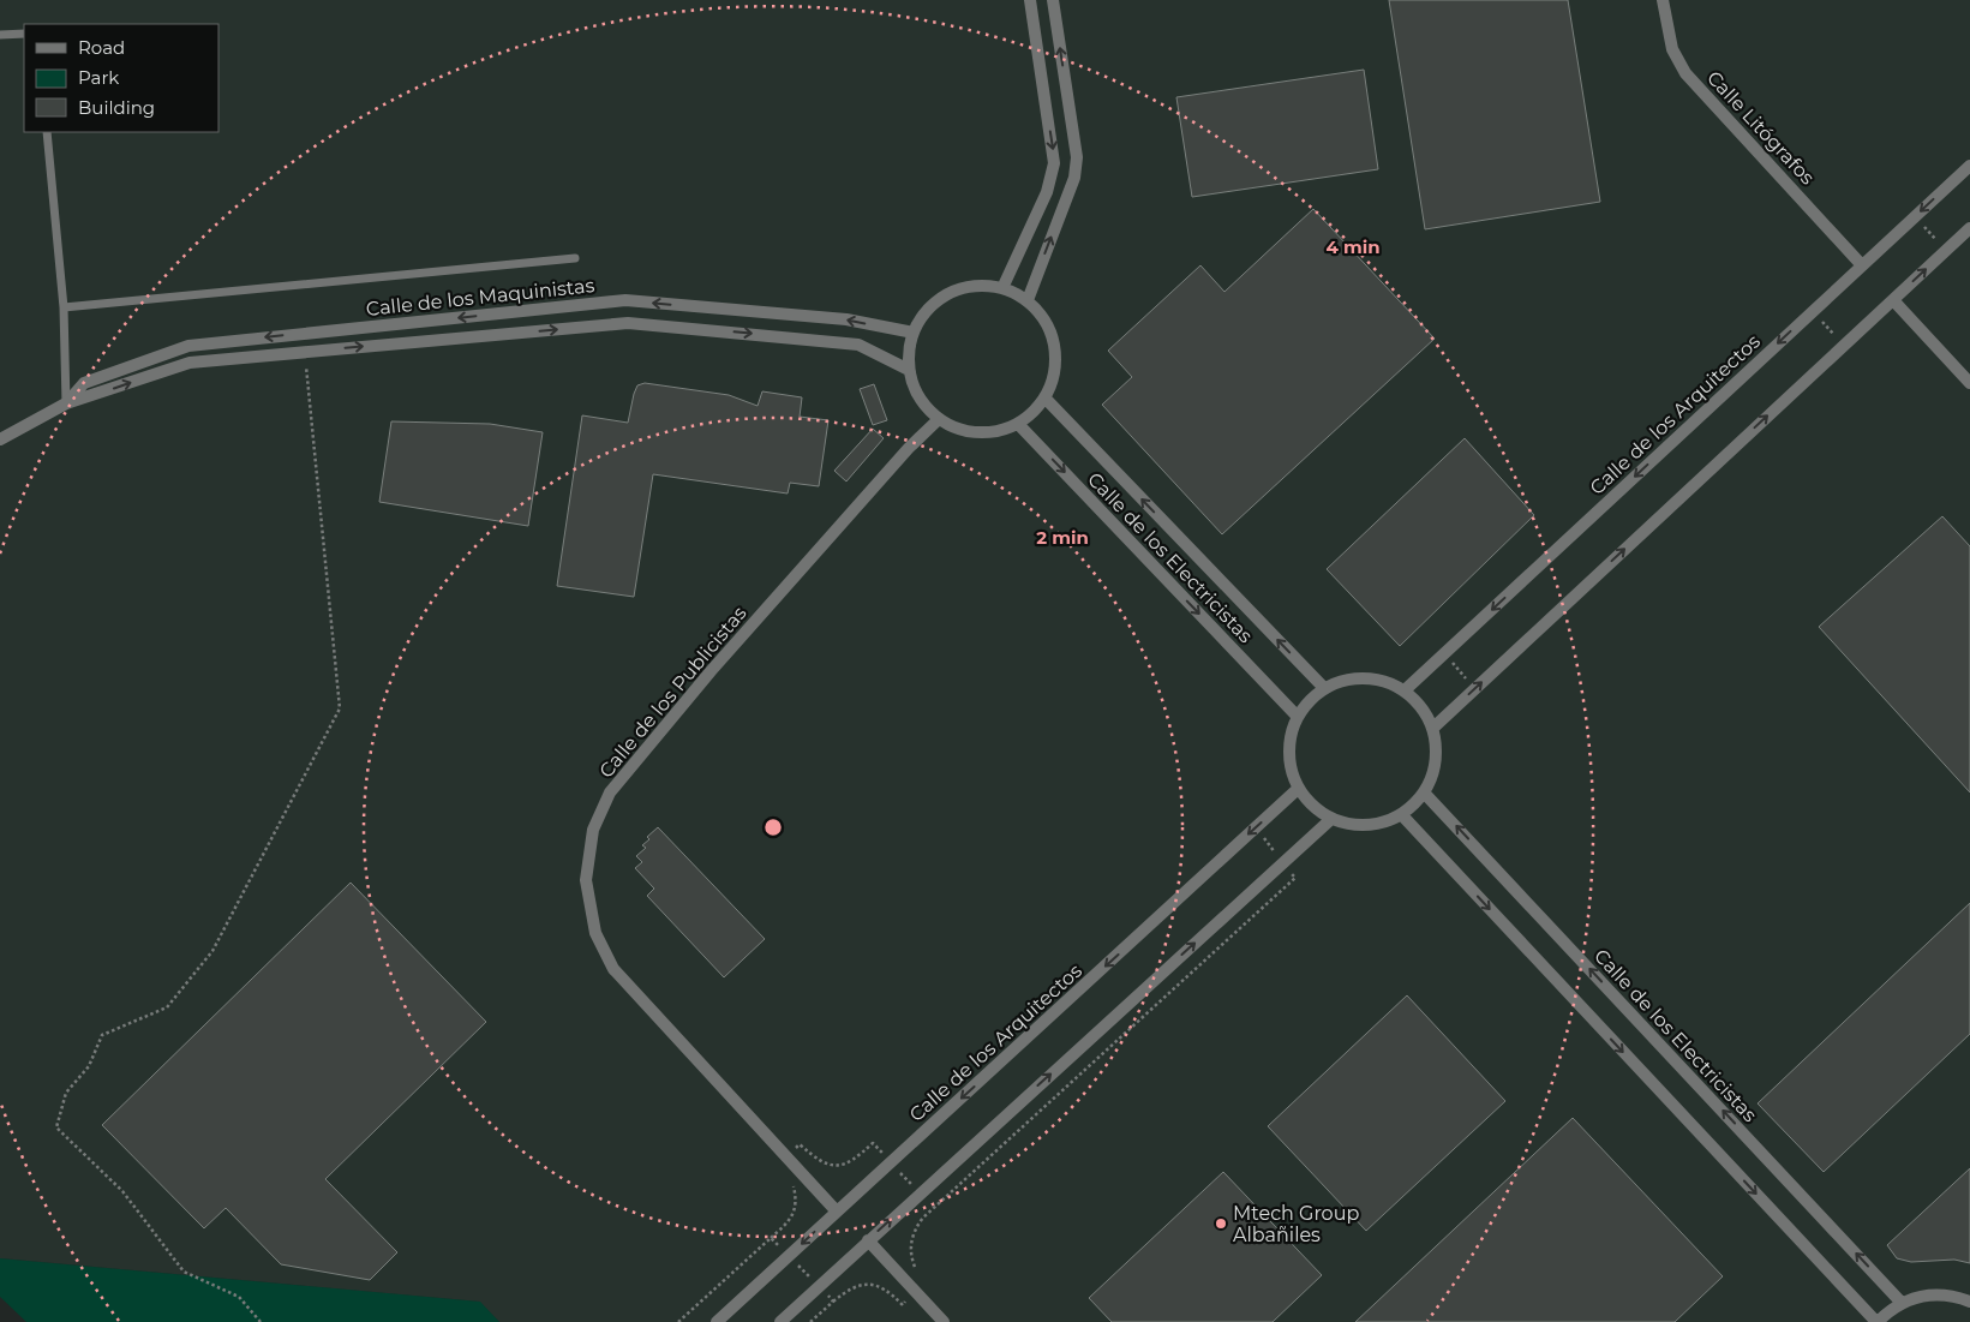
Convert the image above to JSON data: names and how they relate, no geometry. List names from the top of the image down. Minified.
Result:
{"streets":{"street":["Calle Litógrafos","Calle de los Maquinistas","Calle de los Arquitectos","Calle de los Electricistas","Calle de los Publicistas"]},"crossings":[["Calle Litógrafos","Calle de los Arquitectos"],["Calle de los Maquinistas","Calle de los Electricistas"],["Calle de los Maquinistas","Calle de los Publicistas"],["Calle de los Arquitectos","Calle de los Electricistas"],["Calle de los Arquitectos","Calle de los Publicistas"],["Calle de los Electricistas","Calle de los Publicistas"]],"places":["Mtech Group Albañiles"],"legend":["Road","Park","Building"],"rings":["4 min","2 min"]}
